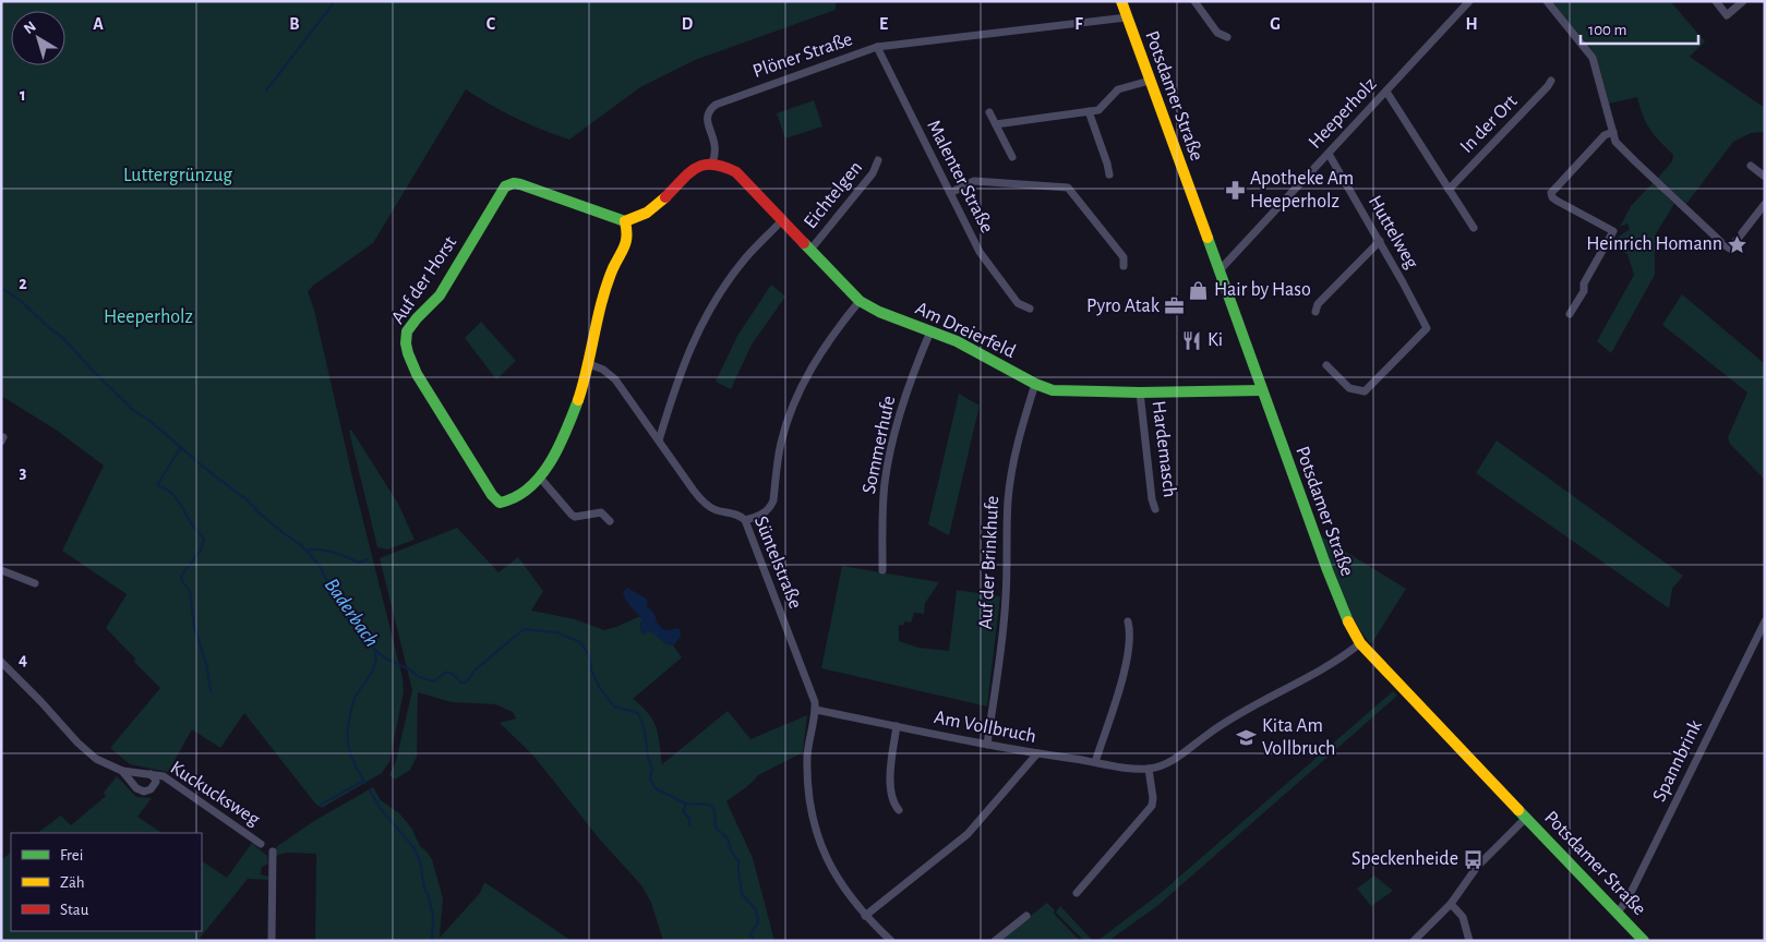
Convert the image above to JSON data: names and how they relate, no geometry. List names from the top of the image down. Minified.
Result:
{"streets":{"street":["Plöner Straße","Potsdamer Straße","Heeperholz","In der Ort","Malenter Straße","Eichtelgen","Huttelweg","Auf der Horst","Am Dreierfeld","Sommerhufe","Hardemasch","Süntelstraße","Auf der Brinkhufe","Am Vollbruch","Spannbrink","Kuckucksweg"]},"crossings":[["Plöner Straße","Potsdamer Straße"],["Plöner Straße","Malenter Straße"],["Plöner Straße","Am Dreierfeld"],["Potsdamer Straße","Heeperholz"],["Potsdamer Straße","Am Dreierfeld"],["Potsdamer Straße","Am Vollbruch"],["Potsdamer Straße","Spannbrink"],["Heeperholz","Huttelweg"],["Eichtelgen","Am Dreierfeld"],["Am Dreierfeld","Sommerhufe"],["Am Dreierfeld","Hardemasch"],["Am Dreierfeld","Auf der Brinkhufe"],["Süntelstraße","Am Vollbruch"],["Auf der Brinkhufe","Am Vollbruch"]],"water":["Baderbach"],"parks":["Luttergrünzug","Heeperholz"],"places":{"pharmacy":["Apotheke Am Heeperholz"],"place":["Heinrich Homann"],"shop":["Hair by Haso"],"office":["Pyro Atak"],"restaurant":["Ki"],"school or university":["Kita Am Vollbruch"],"bus stop":["Speckenheide"]},"legend":["Frei","Zäh","Stau"],"scale_bar":"100 m","north":"top left","grid":{"columns":["A","B","C","D","E","F","G","H"],"rows":["1","2","3","4"]}}
